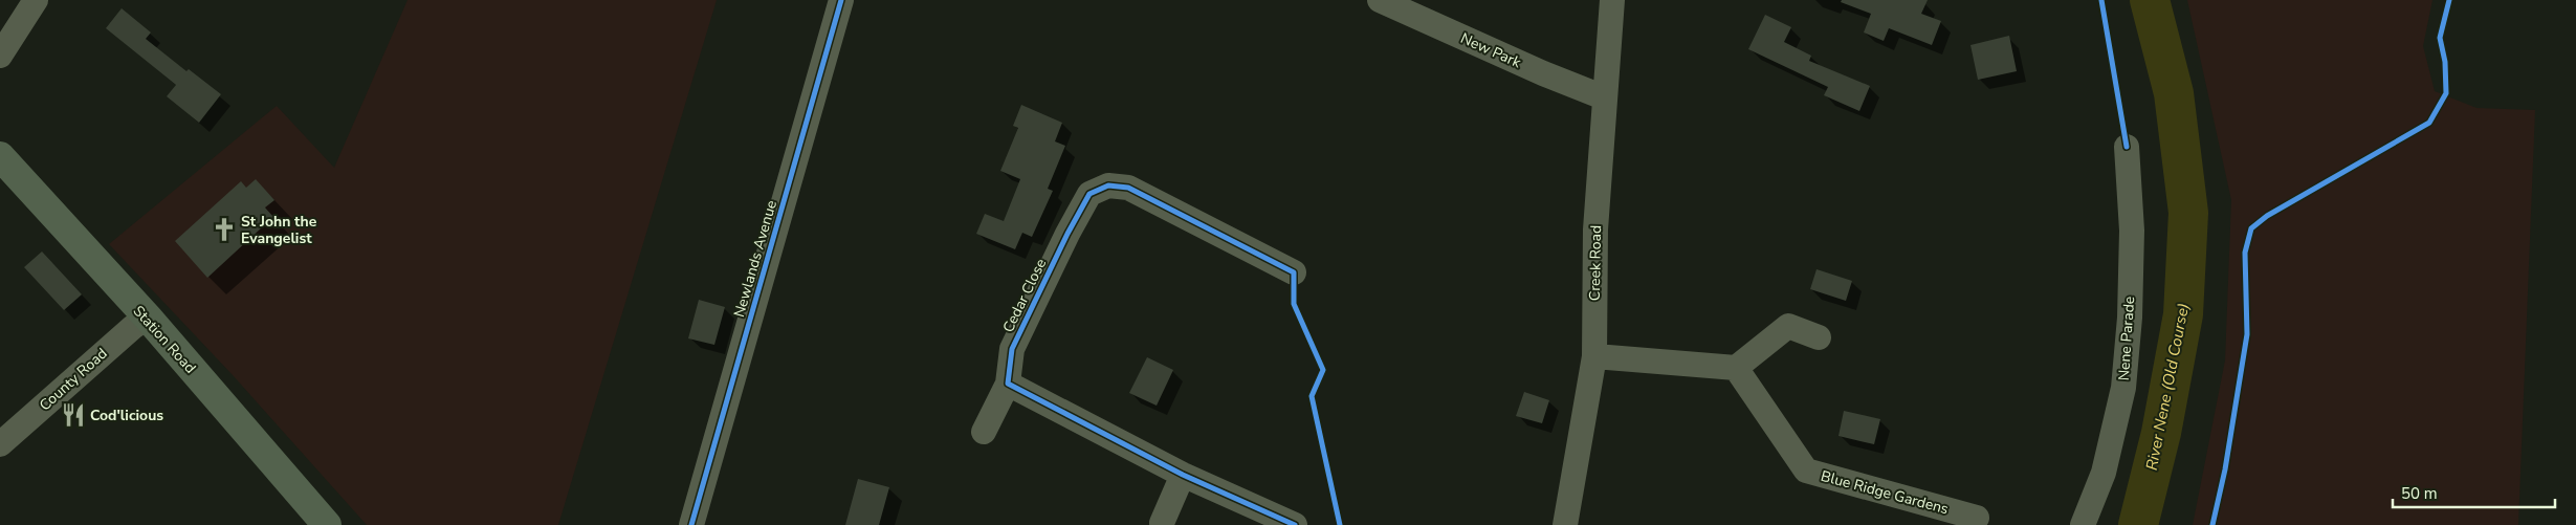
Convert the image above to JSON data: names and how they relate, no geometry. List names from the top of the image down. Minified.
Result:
{"streets":{"main road":["Station Road"],"street":["New Park","Newlands Avenue","Creek Road","Cedar Close","Nene Parade","County Road","Blue Ridge Gardens"]},"crossings":[["New Park","Creek Road"],["Station Road","County Road"]],"water":["River Nene (Old Course)"],"places":{"church":["St John the Evangelist"],"restaurant":["Cod'licious"]},"scale_bar":"50 m"}
